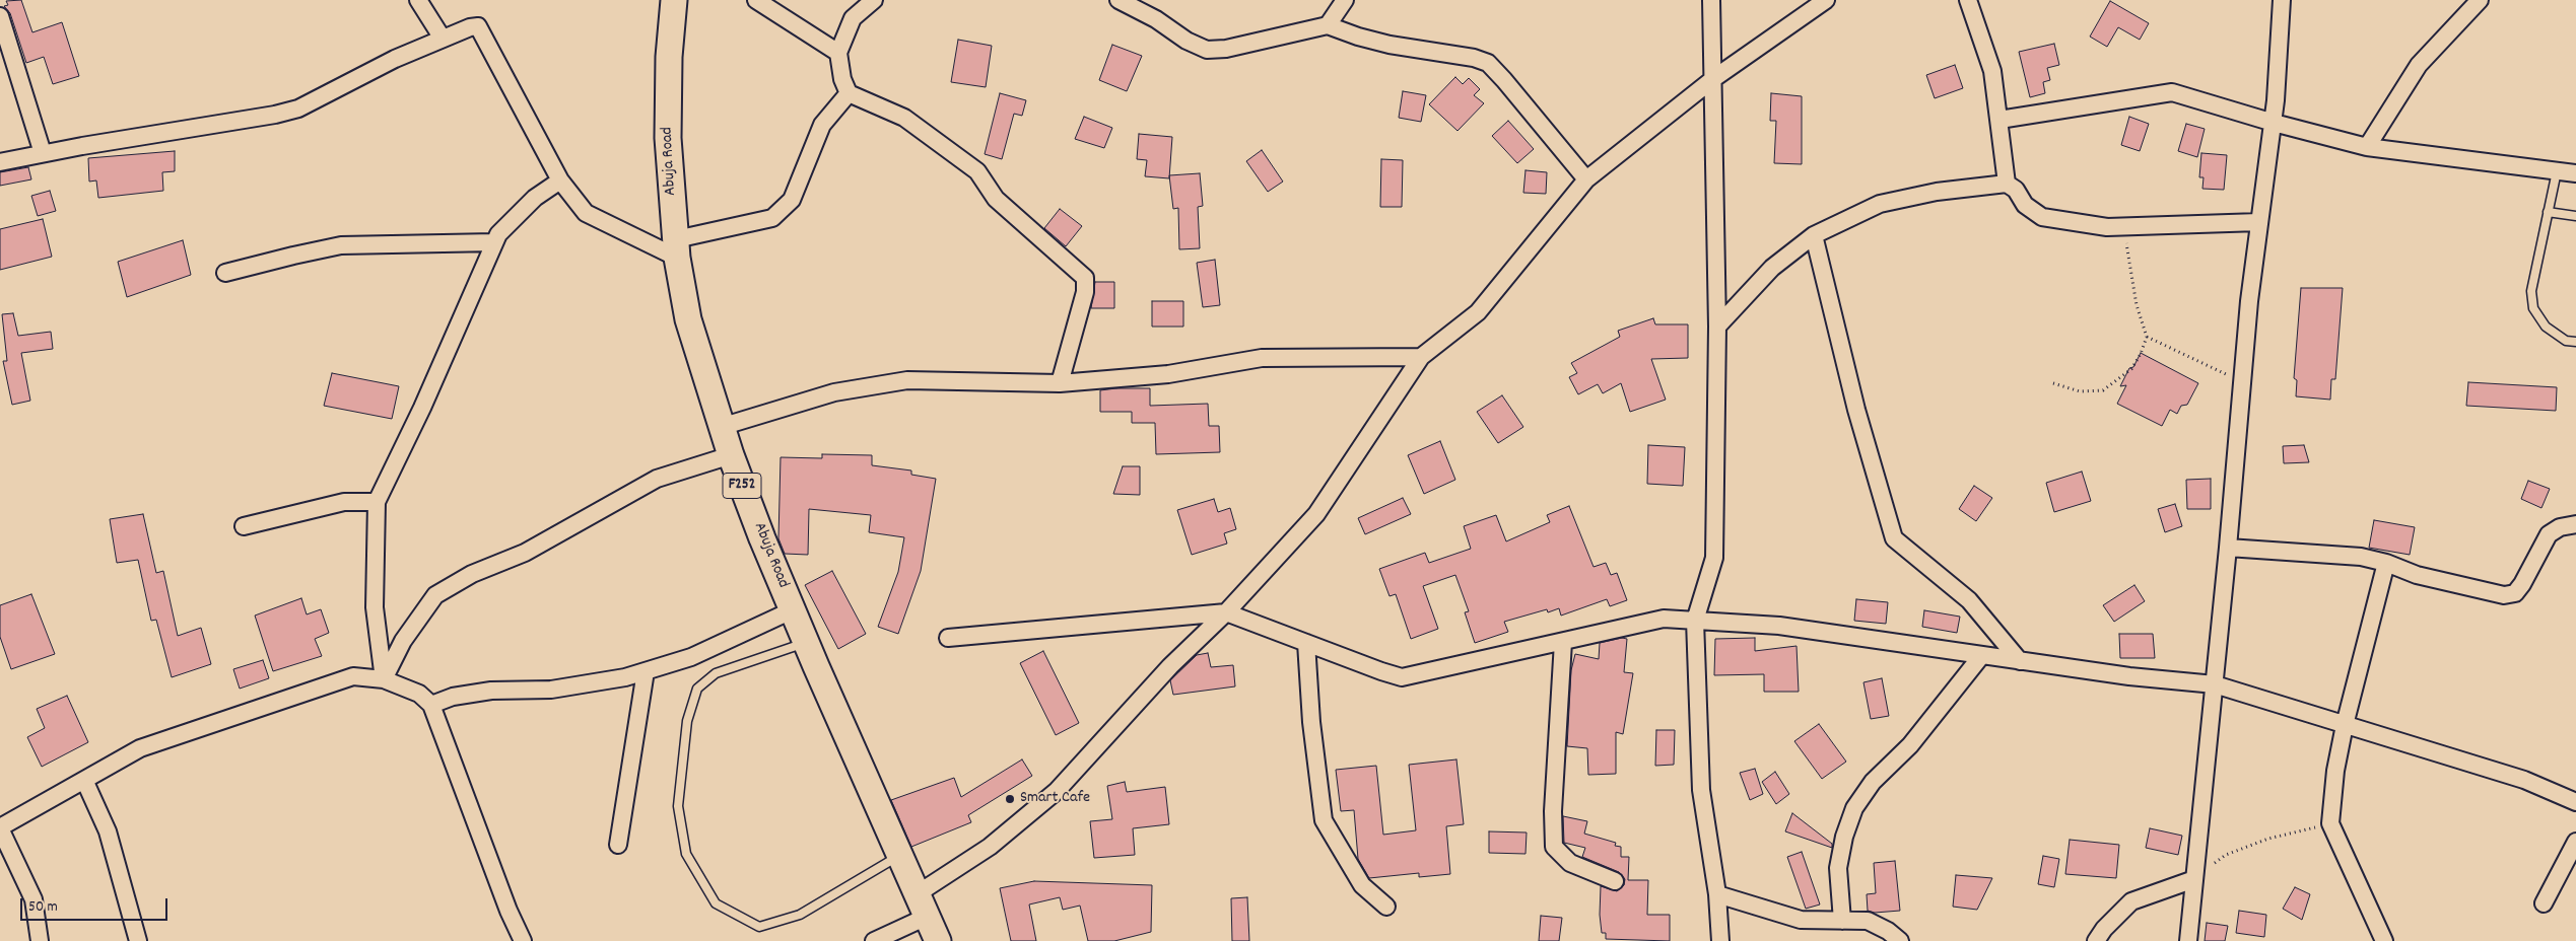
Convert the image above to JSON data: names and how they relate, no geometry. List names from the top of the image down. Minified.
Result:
{"streets":{"main road":["Abuja Road","F252"]},"places":["Smart Cafe"],"scale_bar":"50 m"}
